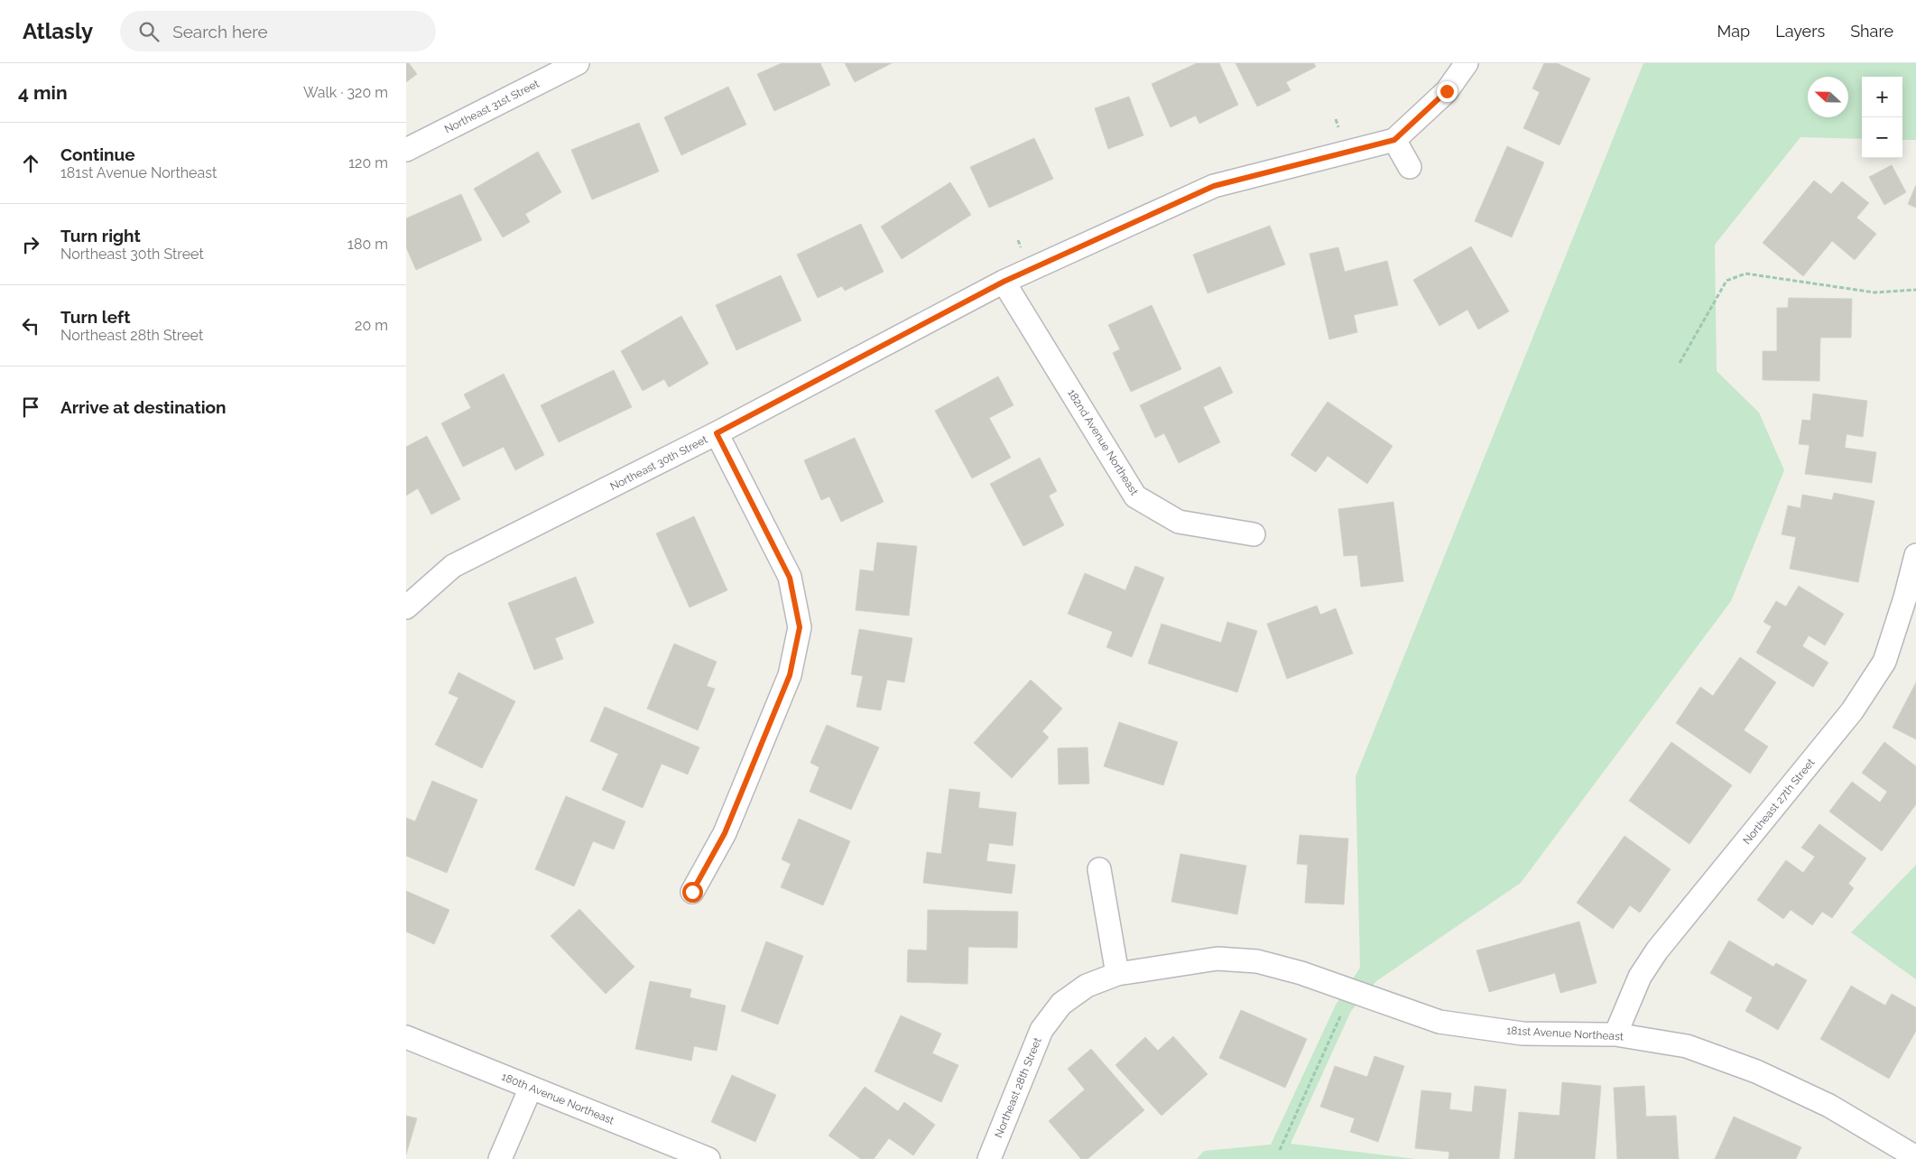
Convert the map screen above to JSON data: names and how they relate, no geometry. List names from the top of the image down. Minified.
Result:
{"streets":{"street":["Northeast 31st Street","182nd Avenue Northeast","Northeast 30th Street","Northeast 27th Street","181st Avenue Northeast","Northeast 28th Street","180th Avenue Northeast"]},"crossings":[["182nd Avenue Northeast","Northeast 30th Street"],["Northeast 27th Street","181st Avenue Northeast"],["181st Avenue Northeast","Northeast 28th Street"]],"north":"left","page":{"header":"Atlasly","search":"Search here","nav":["Map","Layers","Share"],"heading":["4 min","Walk · 320 m"],"map_buttons":["+","−"],"list":[["Continue","181st Avenue Northeast","120 m"],["Turn right","Northeast 30th Street","180 m"],["Turn left","Northeast 28th Street","20 m"],"Arrive at destination"]}}
